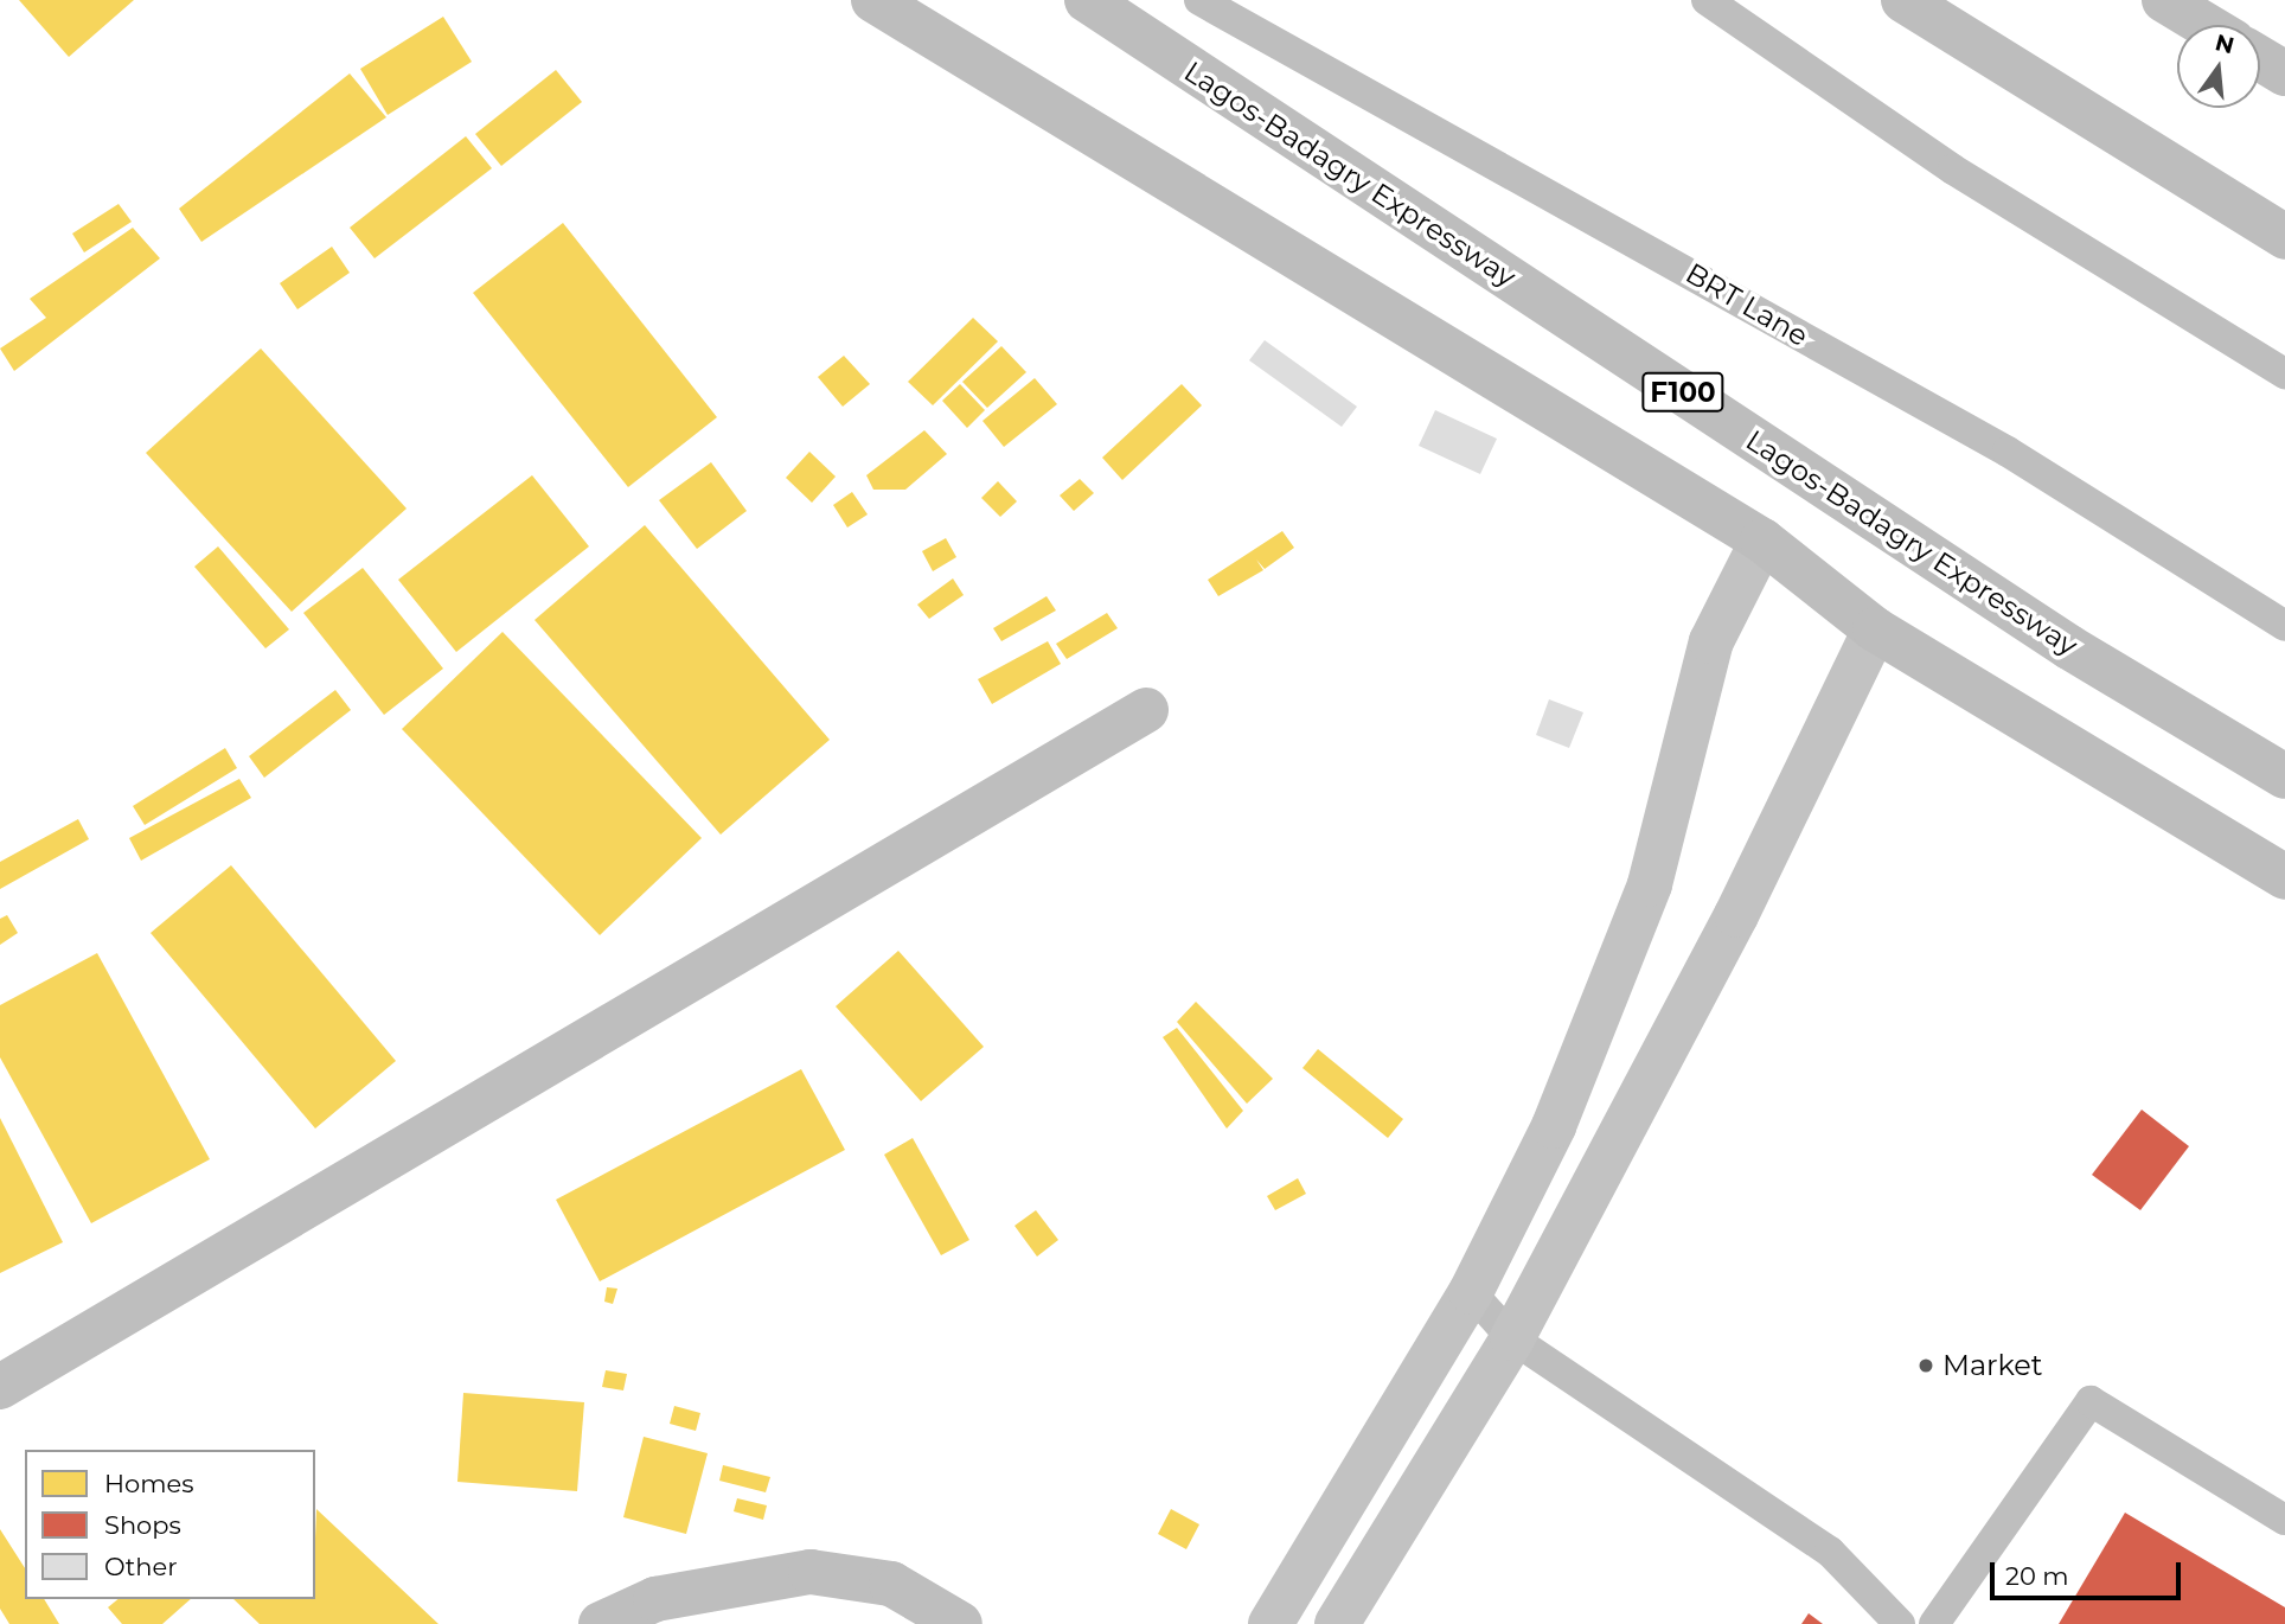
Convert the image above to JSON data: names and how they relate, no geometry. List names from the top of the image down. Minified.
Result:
{"streets":{"main road":["Lagos-Badagry Expressway","F100"],"lane":["BRT Lane"]},"places":["Market"],"legend":["Homes","Shops","Other"],"scale_bar":"20 m","north":"top"}
